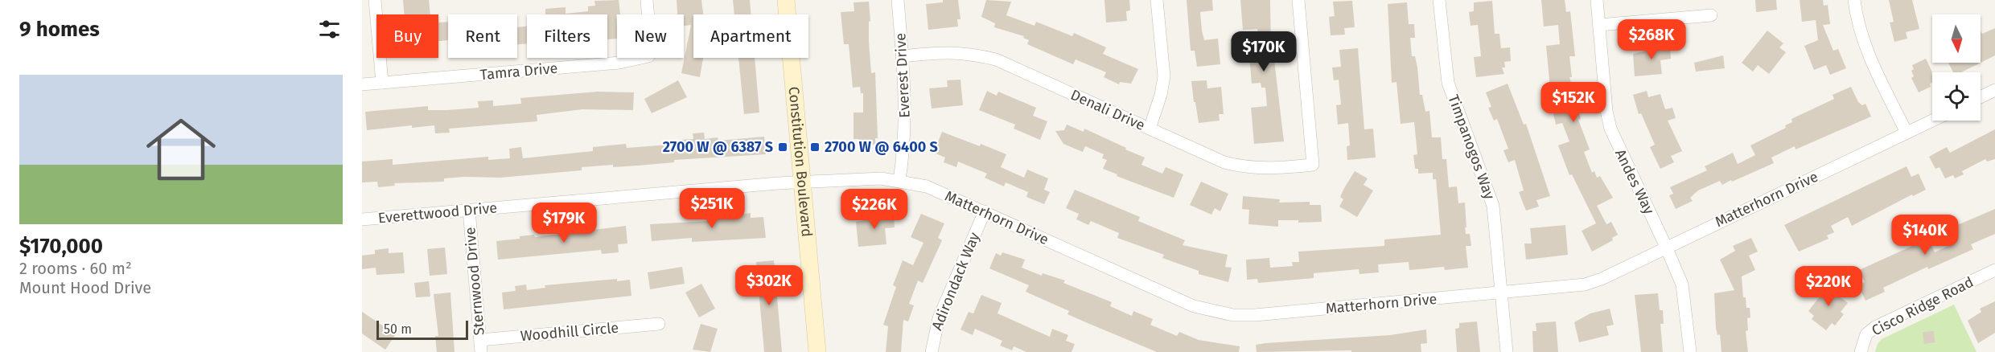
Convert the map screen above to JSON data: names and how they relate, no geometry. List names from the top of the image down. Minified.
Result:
{"streets":{"main road":["Constitution Boulevard"],"street":["Tamra Drive","Everest Drive","Denali Drive","Timpanogos Way","Andes Way","Matterhorn Drive","Everettwood Drive","Sternwood Drive","Adirondack Way","Cisco Ridge Road","Woodhill Circle"]},"crossings":[["Everest Drive","Denali Drive"],["Everest Drive","Matterhorn Drive"],["Timpanogos Way","Matterhorn Drive"],["Constitution Boulevard","Matterhorn Drive"],["Constitution Boulevard","Everettwood Drive"],["Andes Way","Matterhorn Drive"],["Matterhorn Drive","Everettwood Drive"],["Matterhorn Drive","Adirondack Way"],["Everettwood Drive","Sternwood Drive"],["Sternwood Drive","Woodhill Circle"]],"places":{"transit":["2700 W @ 6387 S","2700 W @ 6400 S"]},"scale_bar":"50 m","north":"bottom","page":{"heading":"9 homes","chip":["Buy","Rent","Filters","New","Apartment"],"price":["$268K","$170K","$152K","$251K","$226K","$179K","$140K","$302K","$220K"],"list":[{"name":"$170,000","note":"2 rooms · 60 m² · Mount Hood Drive"}],"scale":"50 m"}}
